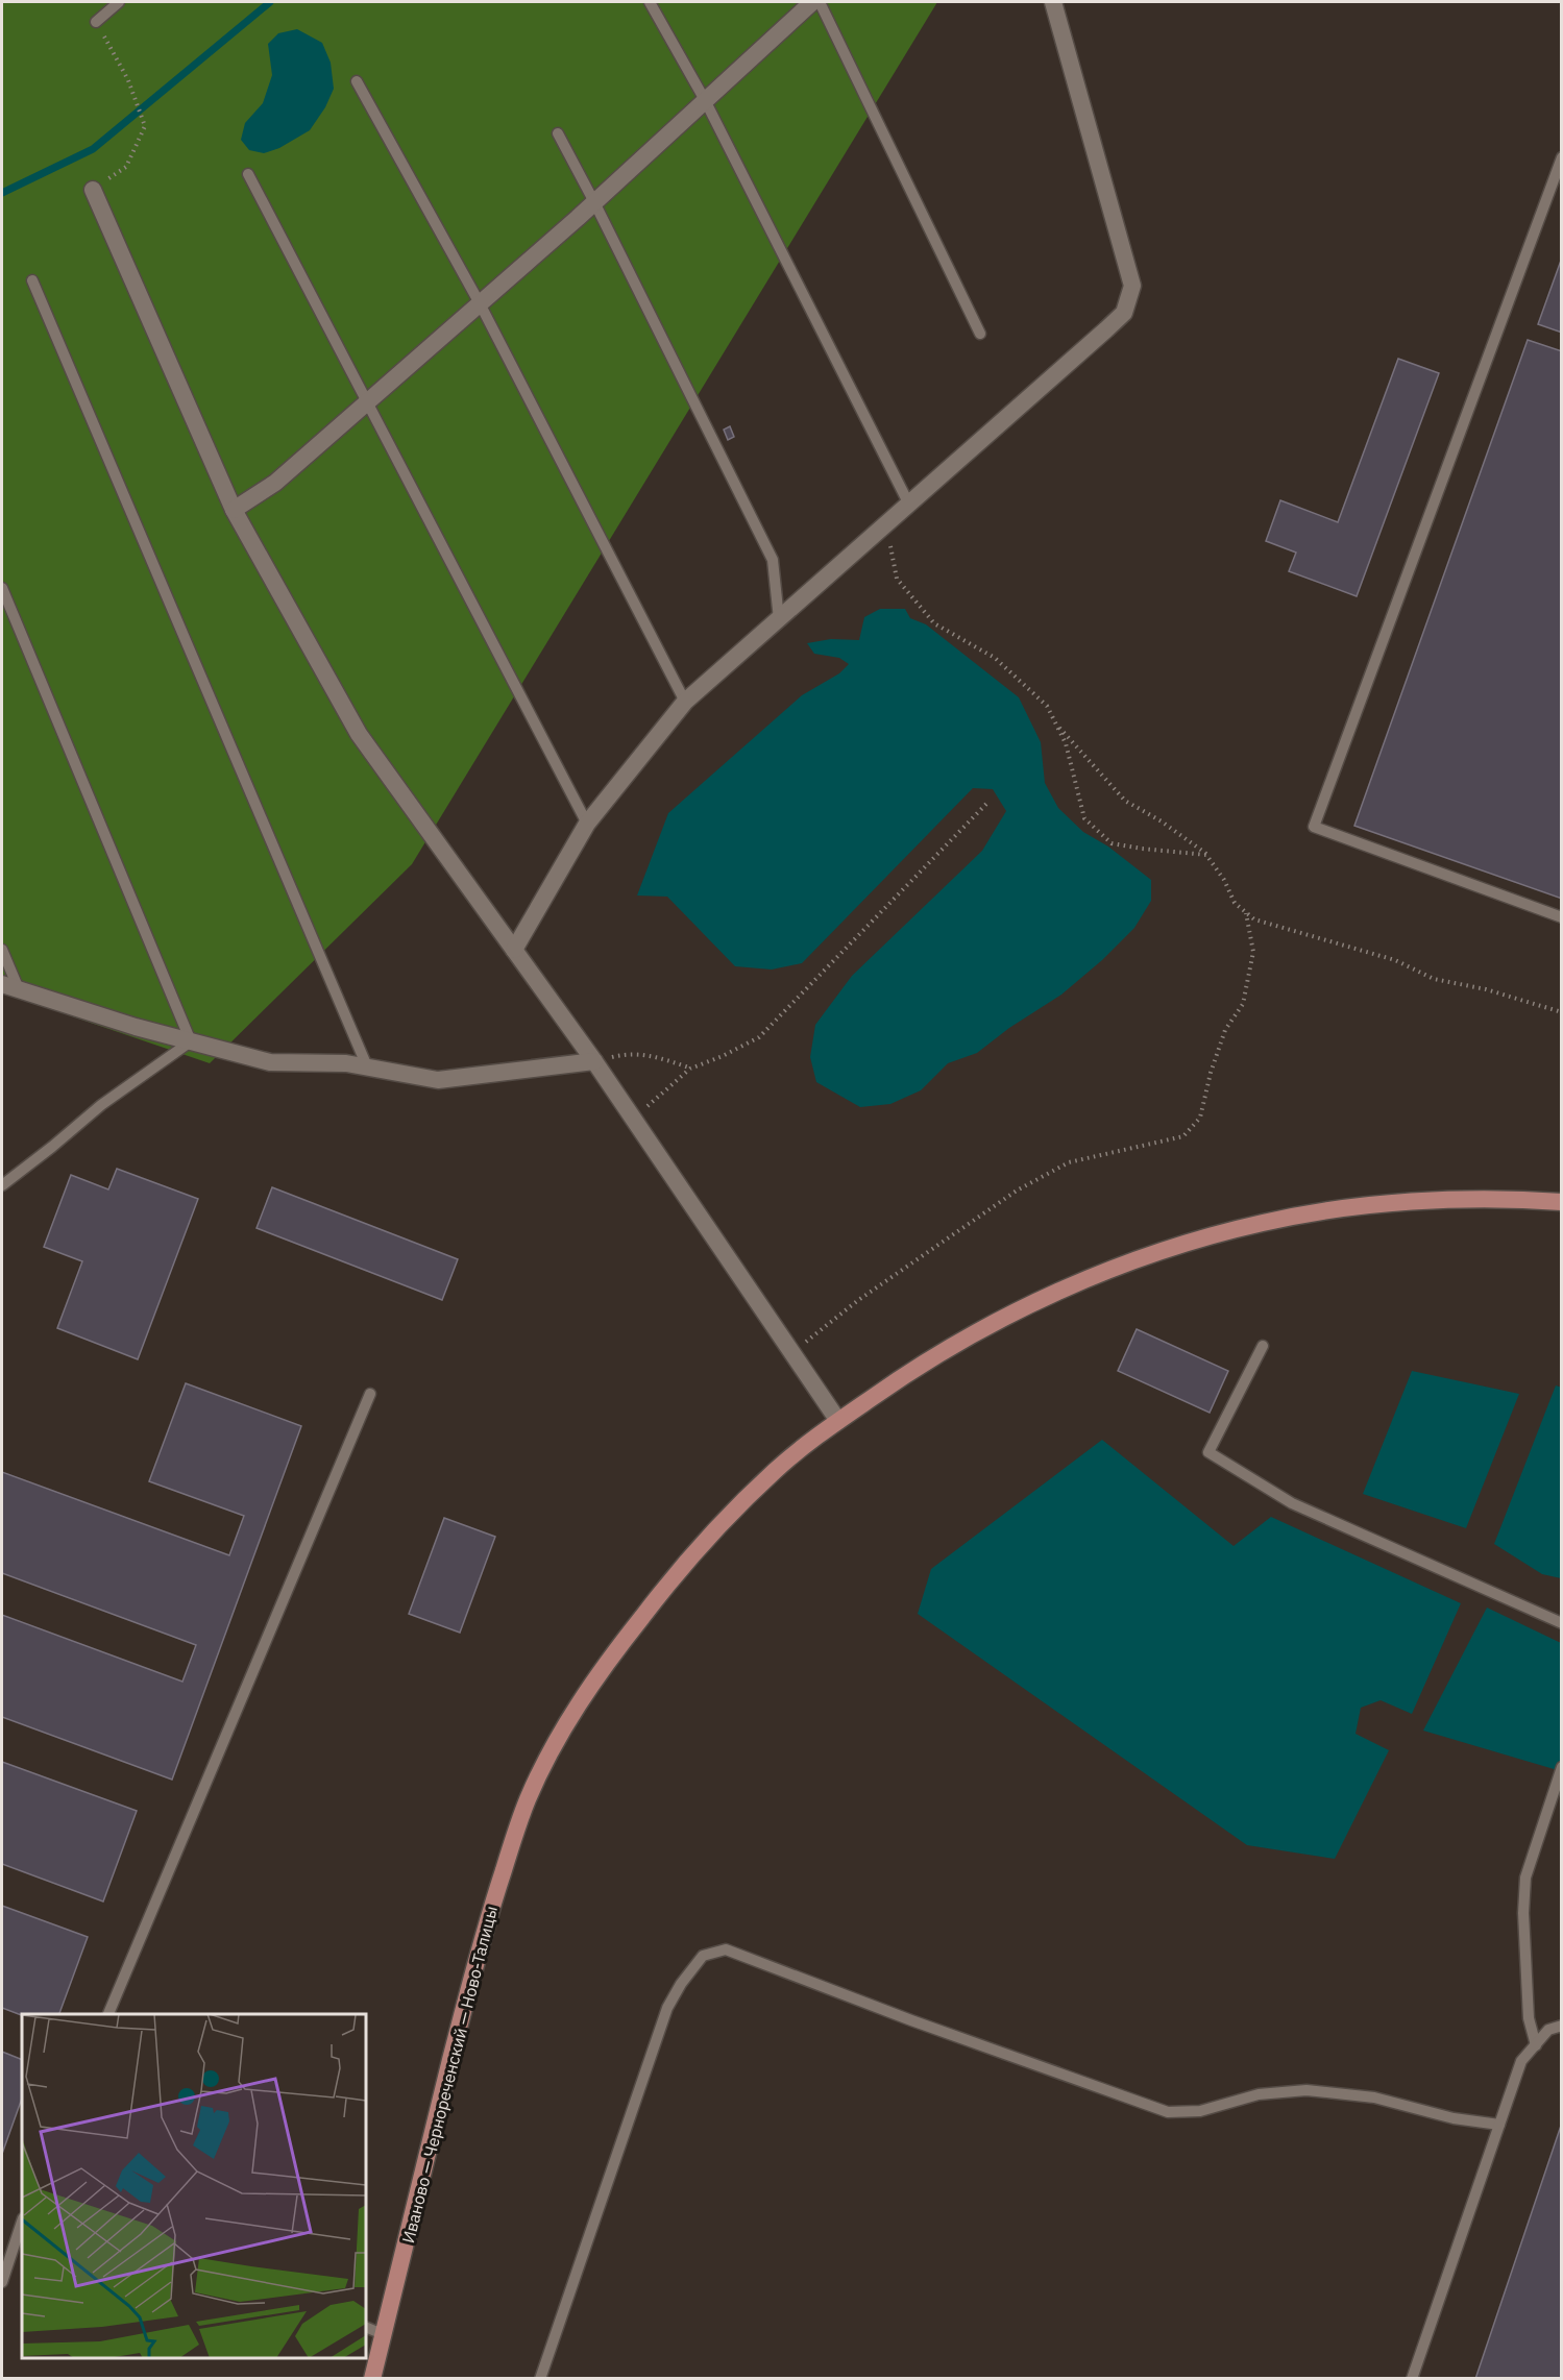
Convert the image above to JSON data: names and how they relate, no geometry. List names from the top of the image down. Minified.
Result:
{"streets":{"main road":["Иваново — Чернореченский — Ново-Талицы"]}}
